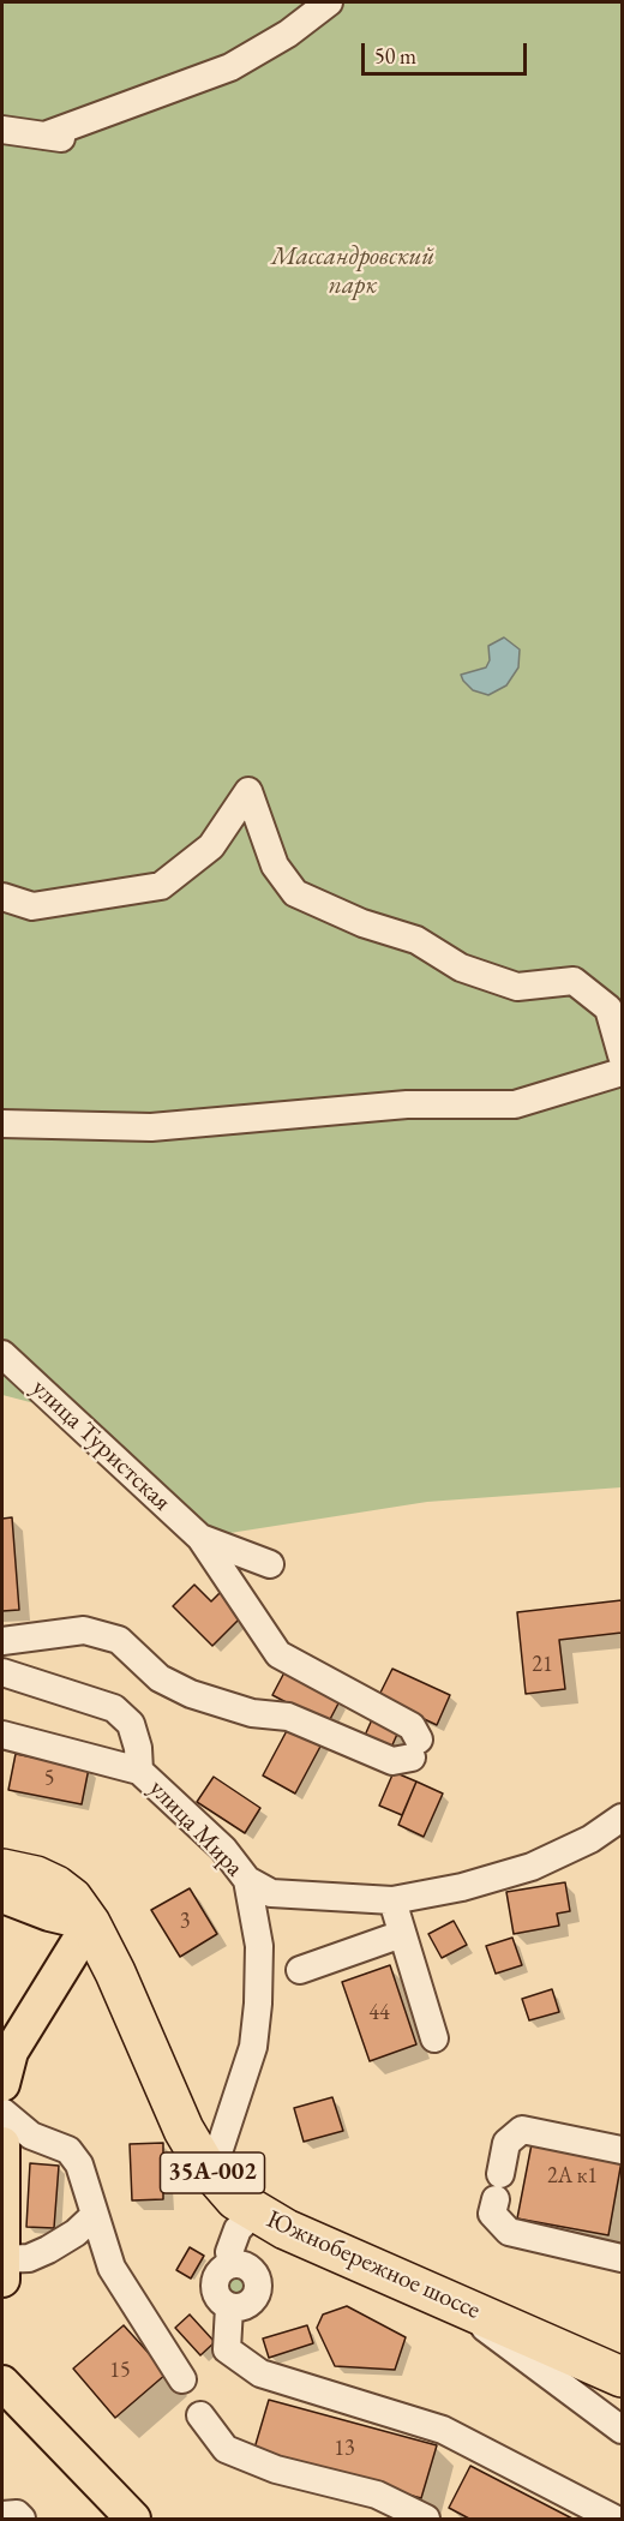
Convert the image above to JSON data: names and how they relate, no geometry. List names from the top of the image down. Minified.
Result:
{"streets":{"highway":["35А-002","Южнобережное шоссе"],"street":["улица Туристская","улица Мира"]},"crossings":[["улица Мира","Южнобережное шоссе"]],"parks":["Массандровский парк"],"house_numbers":["21","5","3","44","2А к1","15","13"],"scale_bar":"50 m"}
